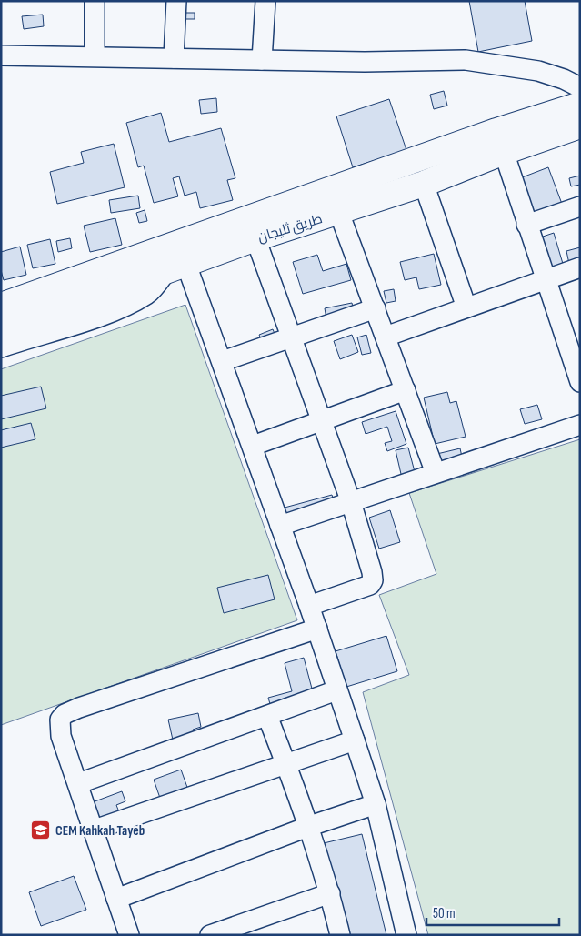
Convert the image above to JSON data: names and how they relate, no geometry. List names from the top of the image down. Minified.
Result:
{"streets":{"main road":["طريق ثليجان"]},"places":{"school or university":["CEM Kahkah Tayeb"]},"scale_bar":"50 m"}
